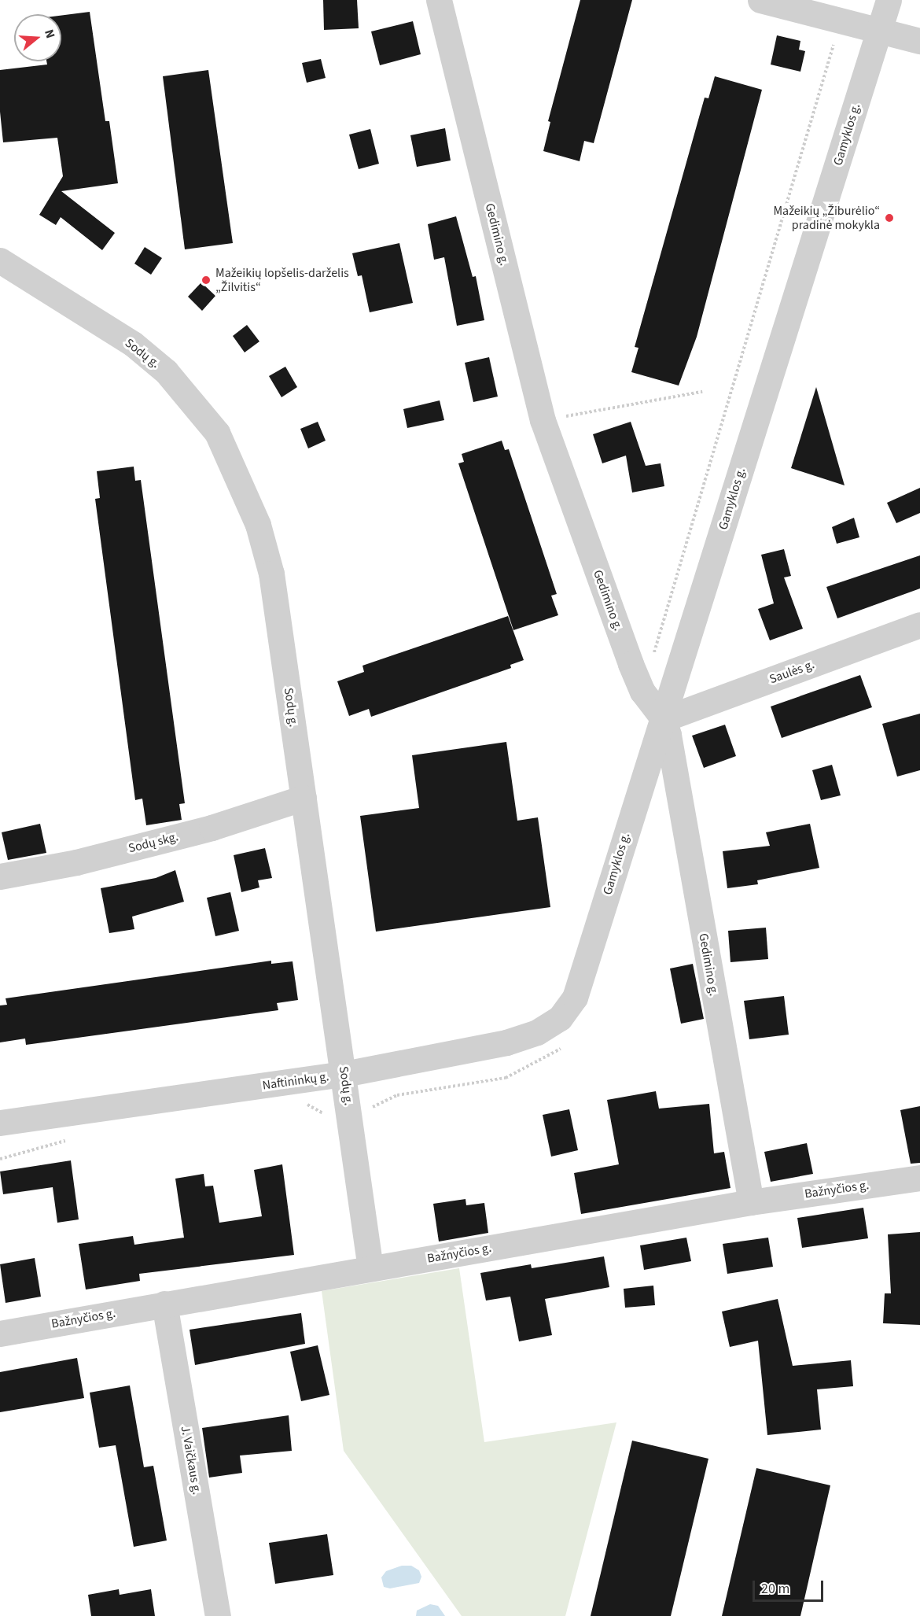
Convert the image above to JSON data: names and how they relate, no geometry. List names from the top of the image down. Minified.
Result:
{"streets":{"street":["Gamyklos g.","Gedimino g.","Sodų g.","Saulės g.","Sodų skg.","Naftininkų g.","Bažnyčios g.","J. Vaičkaus g."]},"crossings":[["Gamyklos g.","Gedimino g."],["Gamyklos g.","Saulės g."],["Gamyklos g.","Naftininkų g."],["Gedimino g.","Saulės g."],["Gedimino g.","Bažnyčios g."],["Sodų g.","Sodų skg."],["Sodų g.","Naftininkų g."],["Sodų g.","Bažnyčios g."],["Bažnyčios g.","J. Vaičkaus g."]],"places":["Mažeikių „Žiburėlio“ pradinė mokykla","Mažeikių lopšelis-darželis „Žilvitis“"],"scale_bar":"20 m","north":"right"}
